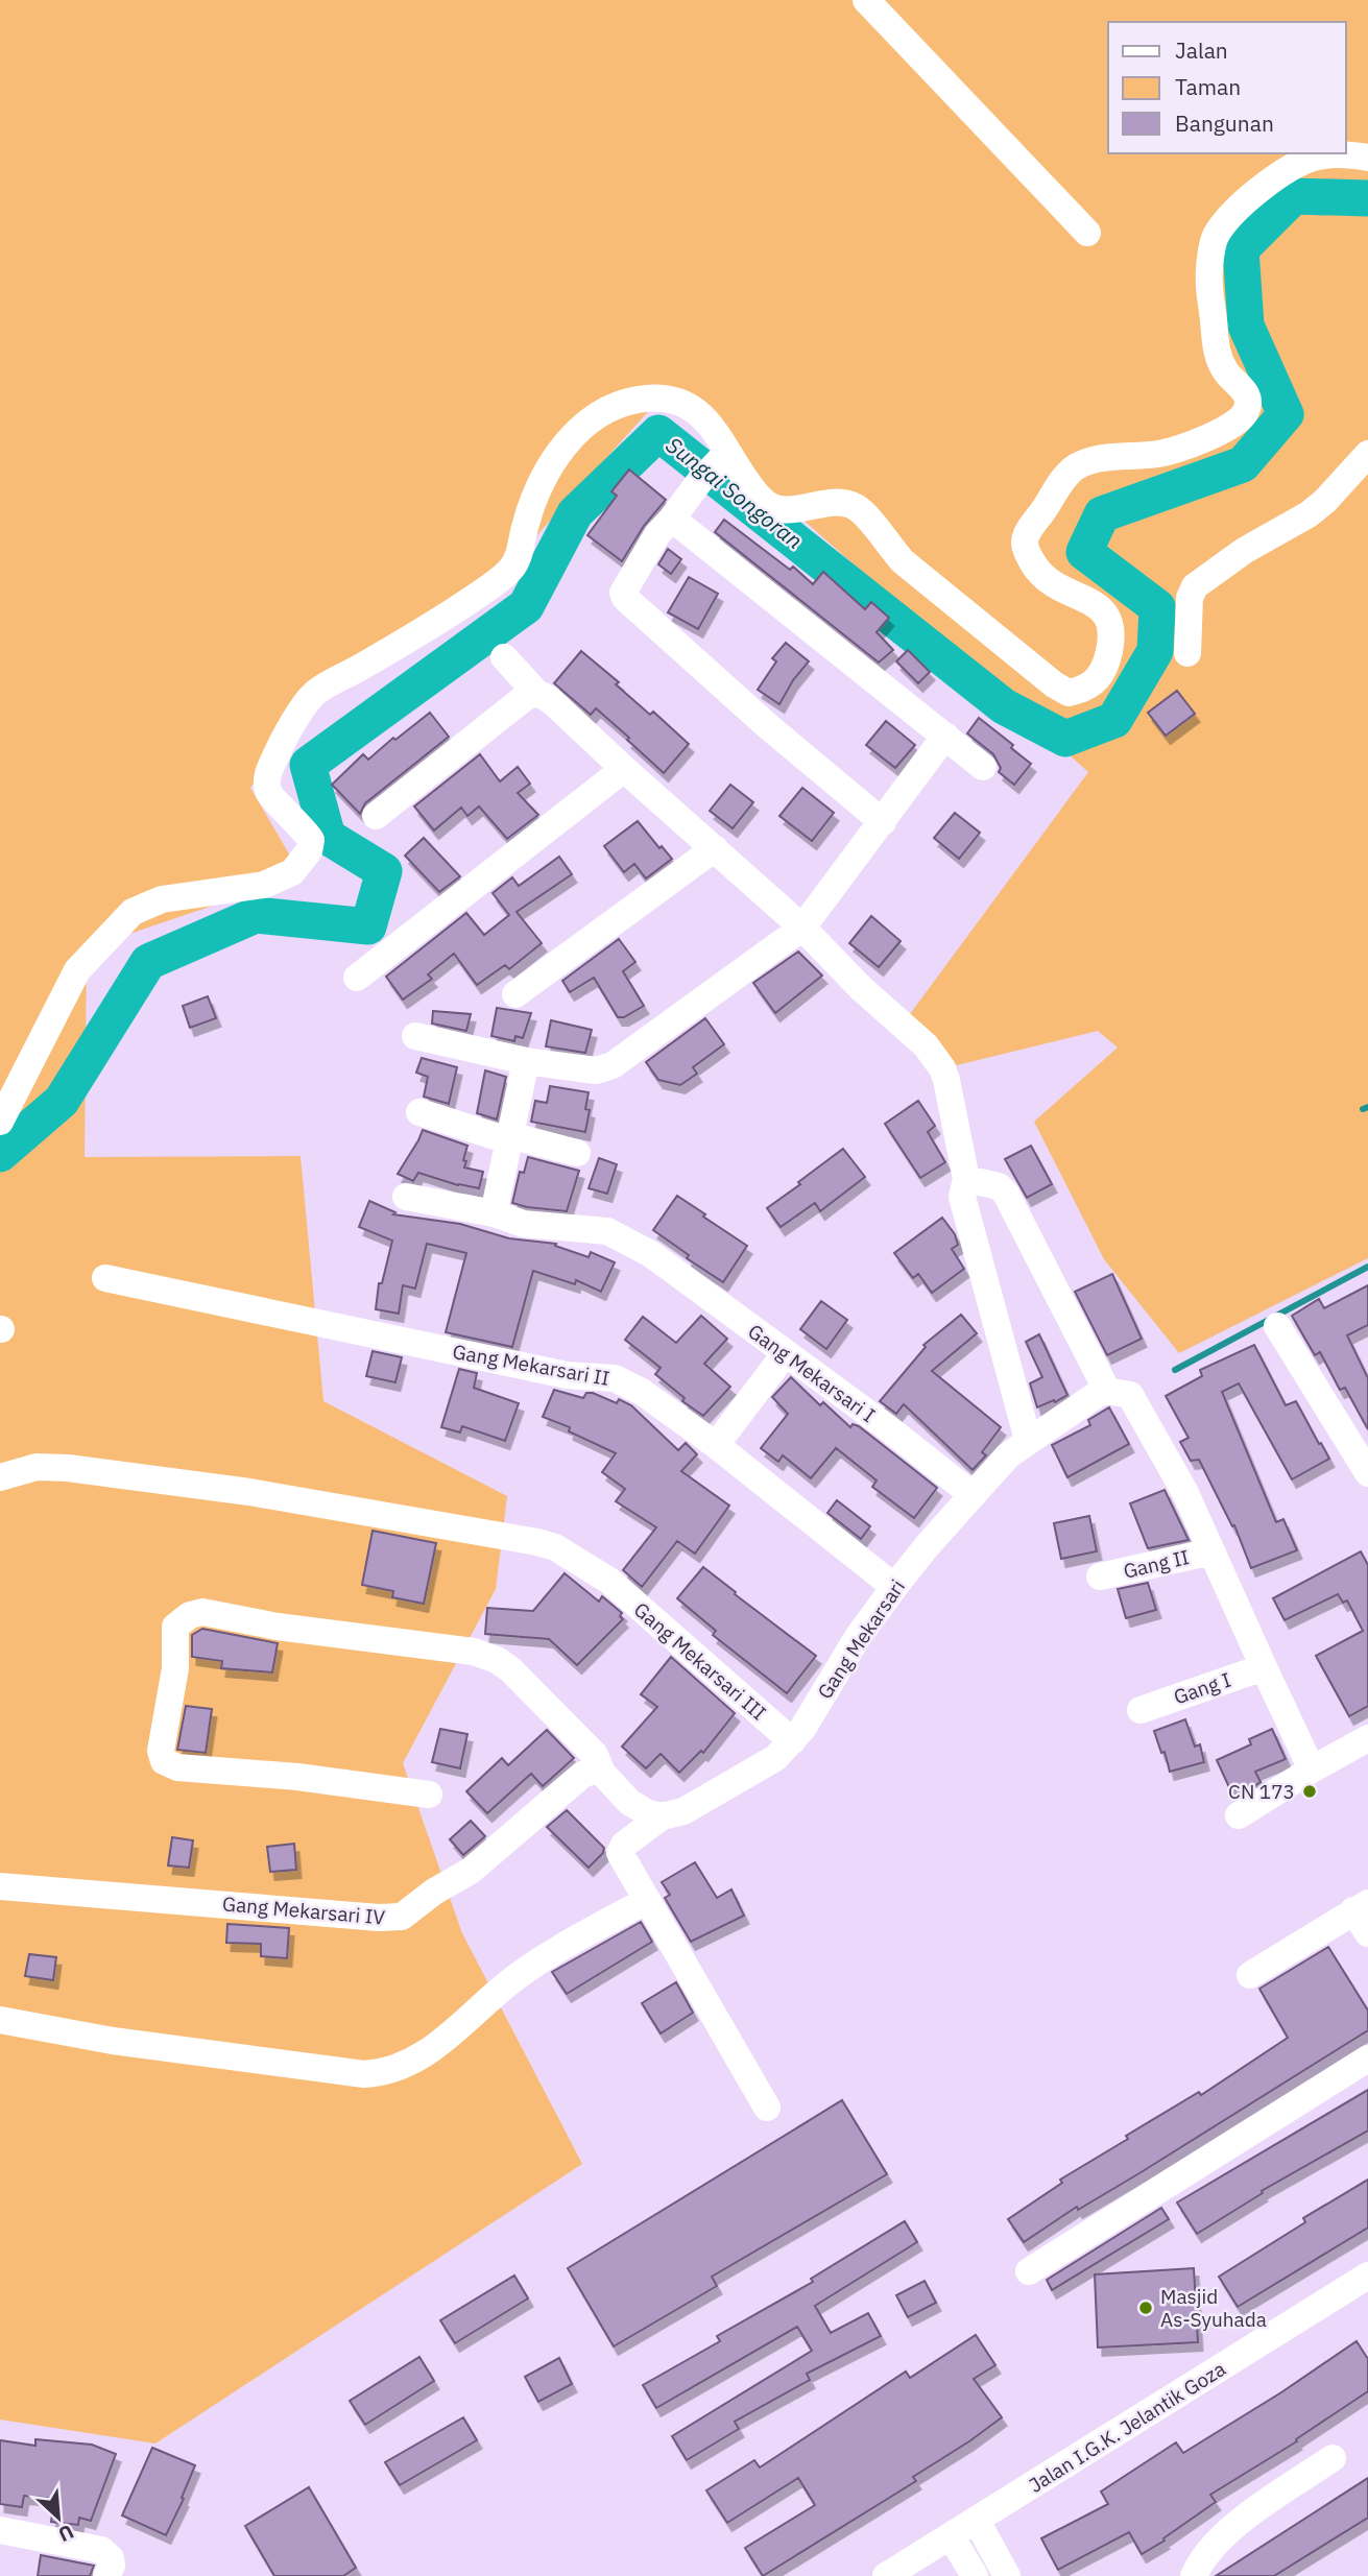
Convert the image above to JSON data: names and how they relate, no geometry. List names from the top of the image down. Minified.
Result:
{"streets":{"street":["Gang Mekarsari II","Gang Mekarsari I","Gang II","Gang Mekarsari","Gang Mekarsari III","Gang I","Gang Mekarsari IV","Jalan I.G.K. Jelantik Goza"]},"crossings":[["Gang Mekarsari II","Gang Mekarsari"],["Gang Mekarsari I","Gang Mekarsari"],["Gang Mekarsari","Gang Mekarsari III"]],"water":["Sungai Songoran"],"places":["CN 173","Masjid As-Syuhada"],"legend":["Jalan","Taman","Bangunan"],"north":"bottom right"}
